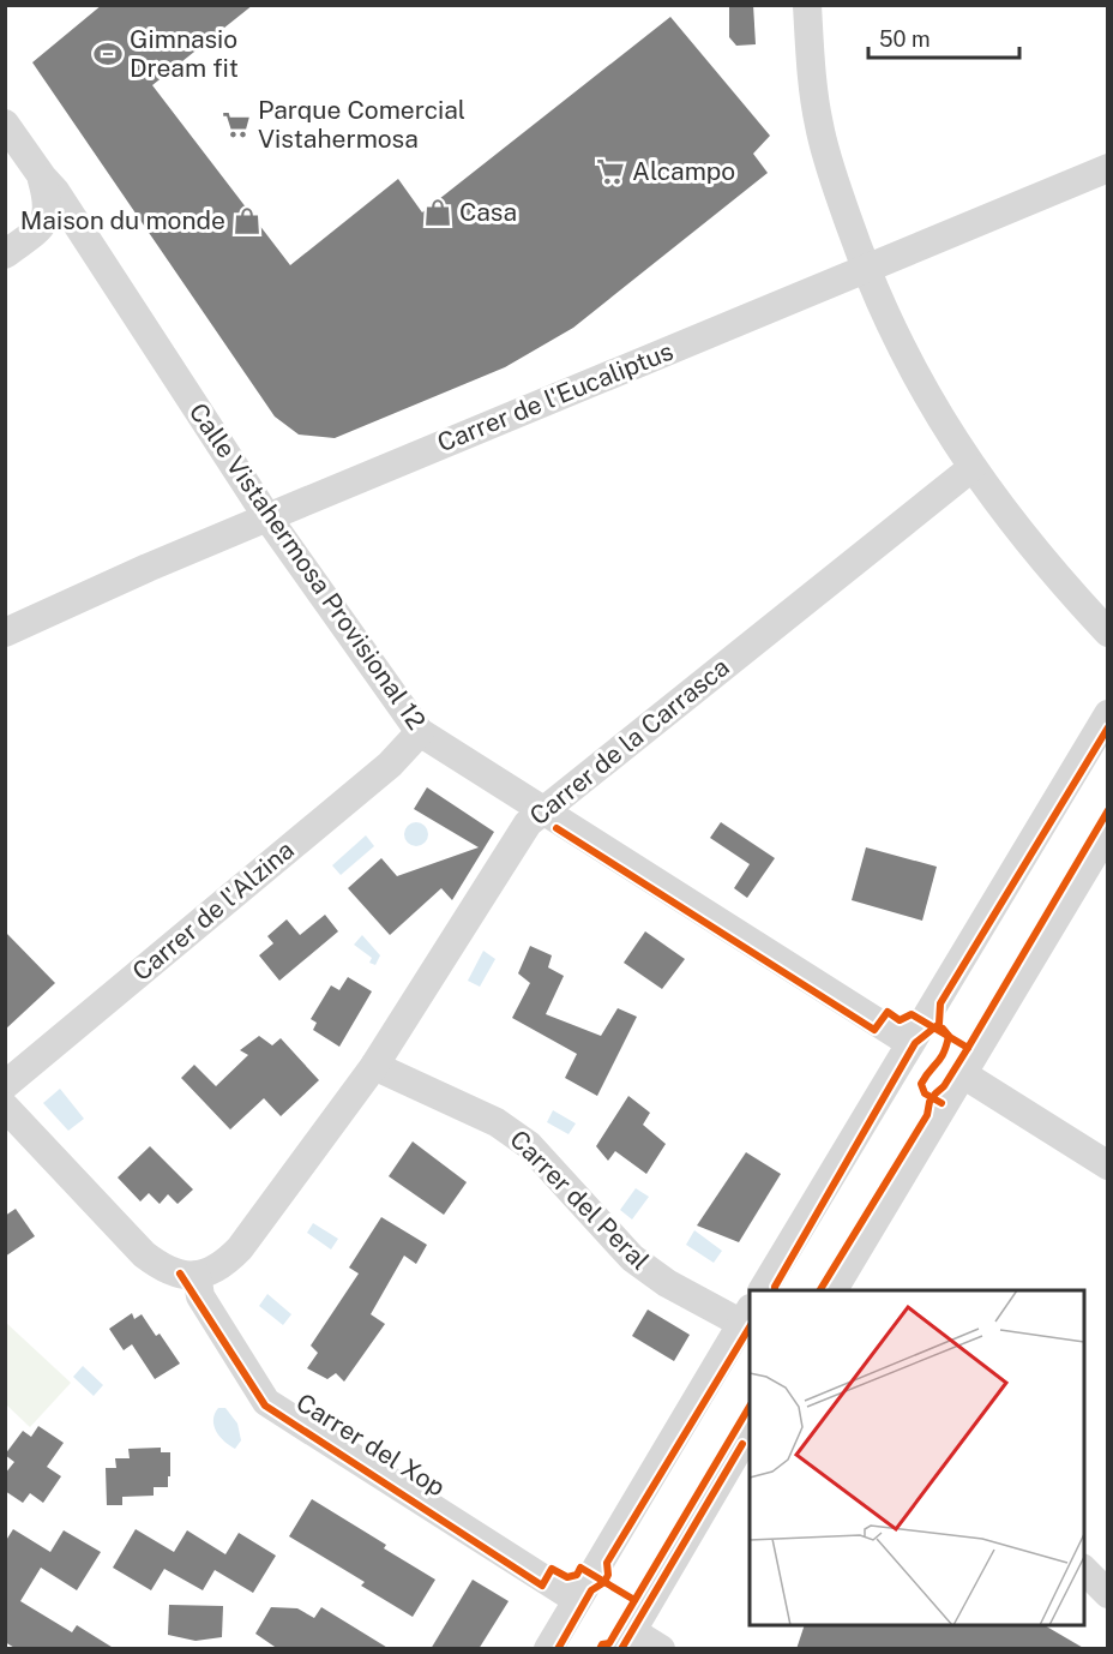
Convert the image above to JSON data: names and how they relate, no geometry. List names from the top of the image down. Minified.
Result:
{"streets":{"street":["Carrer de l'Eucaliptus","Calle Vistahermosa Provisional 12","Carrer de la Carrasca","Carrer de l'Alzina","Carrer del Peral","Carrer del Xop"]},"crossings":[["Carrer de l'Eucaliptus","Calle Vistahermosa Provisional 12"],["Calle Vistahermosa Provisional 12","Carrer de la Carrasca"],["Calle Vistahermosa Provisional 12","Carrer de l'Alzina"],["Carrer de la Carrasca","Carrer del Peral"],["Carrer de la Carrasca","Carrer del Xop"]],"places":{"sports":["Gimnasio Dream fit"],"supermarket":["Parque Comercial Vistahermosa","Alcampo"],"shop":["Casa","Maison du monde"]},"scale_bar":"50 m"}
